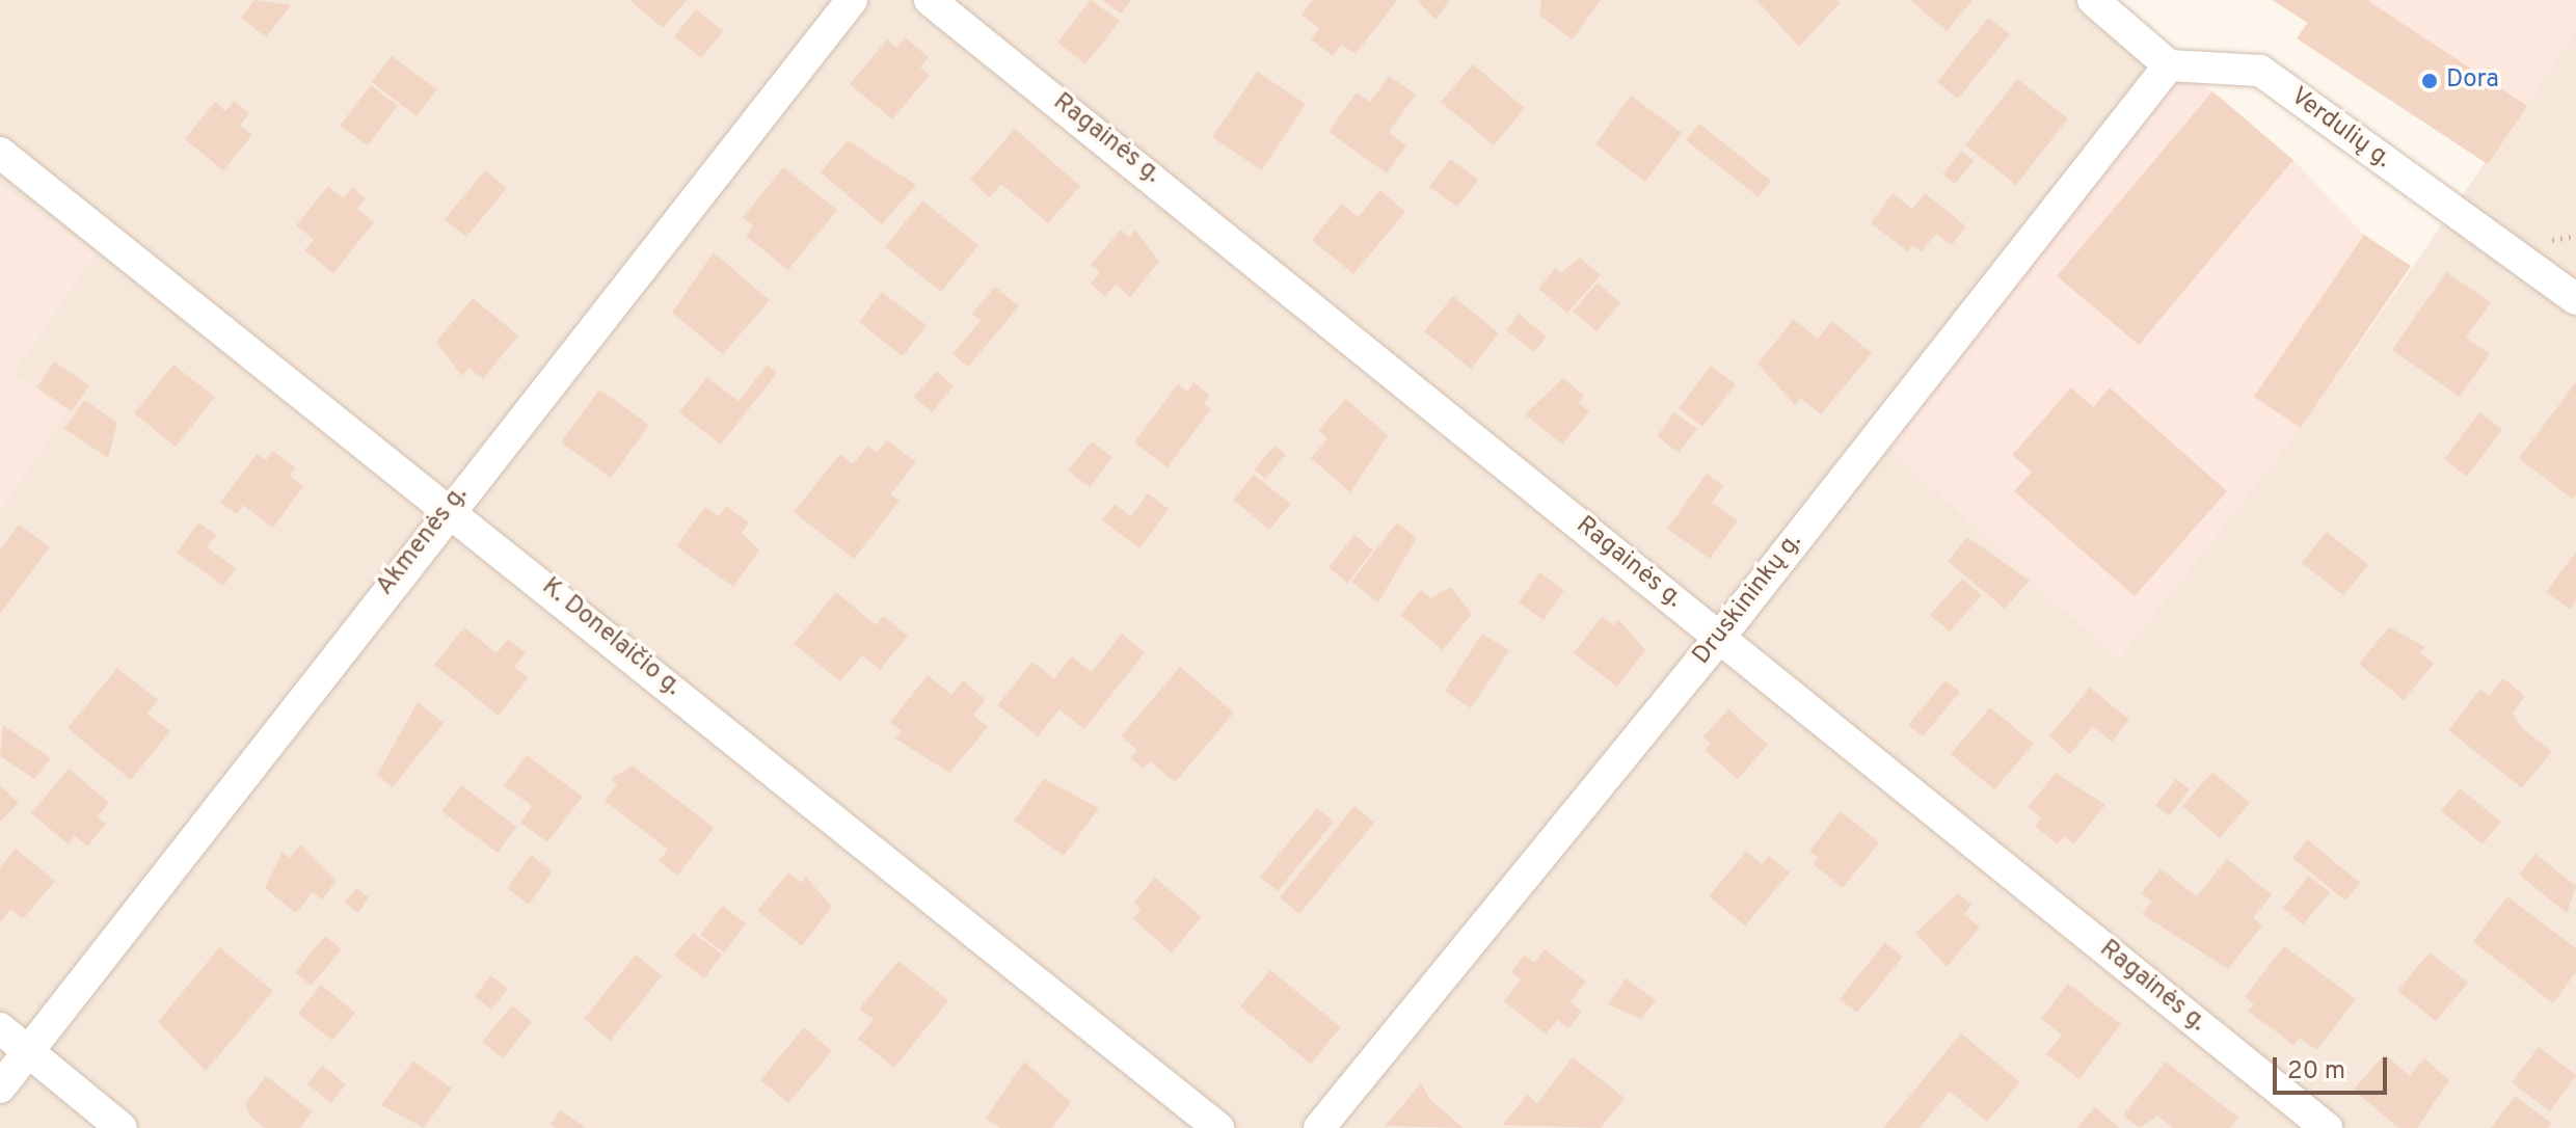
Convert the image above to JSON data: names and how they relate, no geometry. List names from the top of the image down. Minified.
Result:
{"streets":{"street":["Verdulių g.","Ragainės g.","Akmenės g.","Druskininkų g.","K. Donelaičio g."]},"crossings":[["Verdulių g.","Druskininkų g."],["Ragainės g.","Druskininkų g."],["Akmenės g.","K. Donelaičio g."]],"places":["Dora"],"scale_bar":"20 m"}
